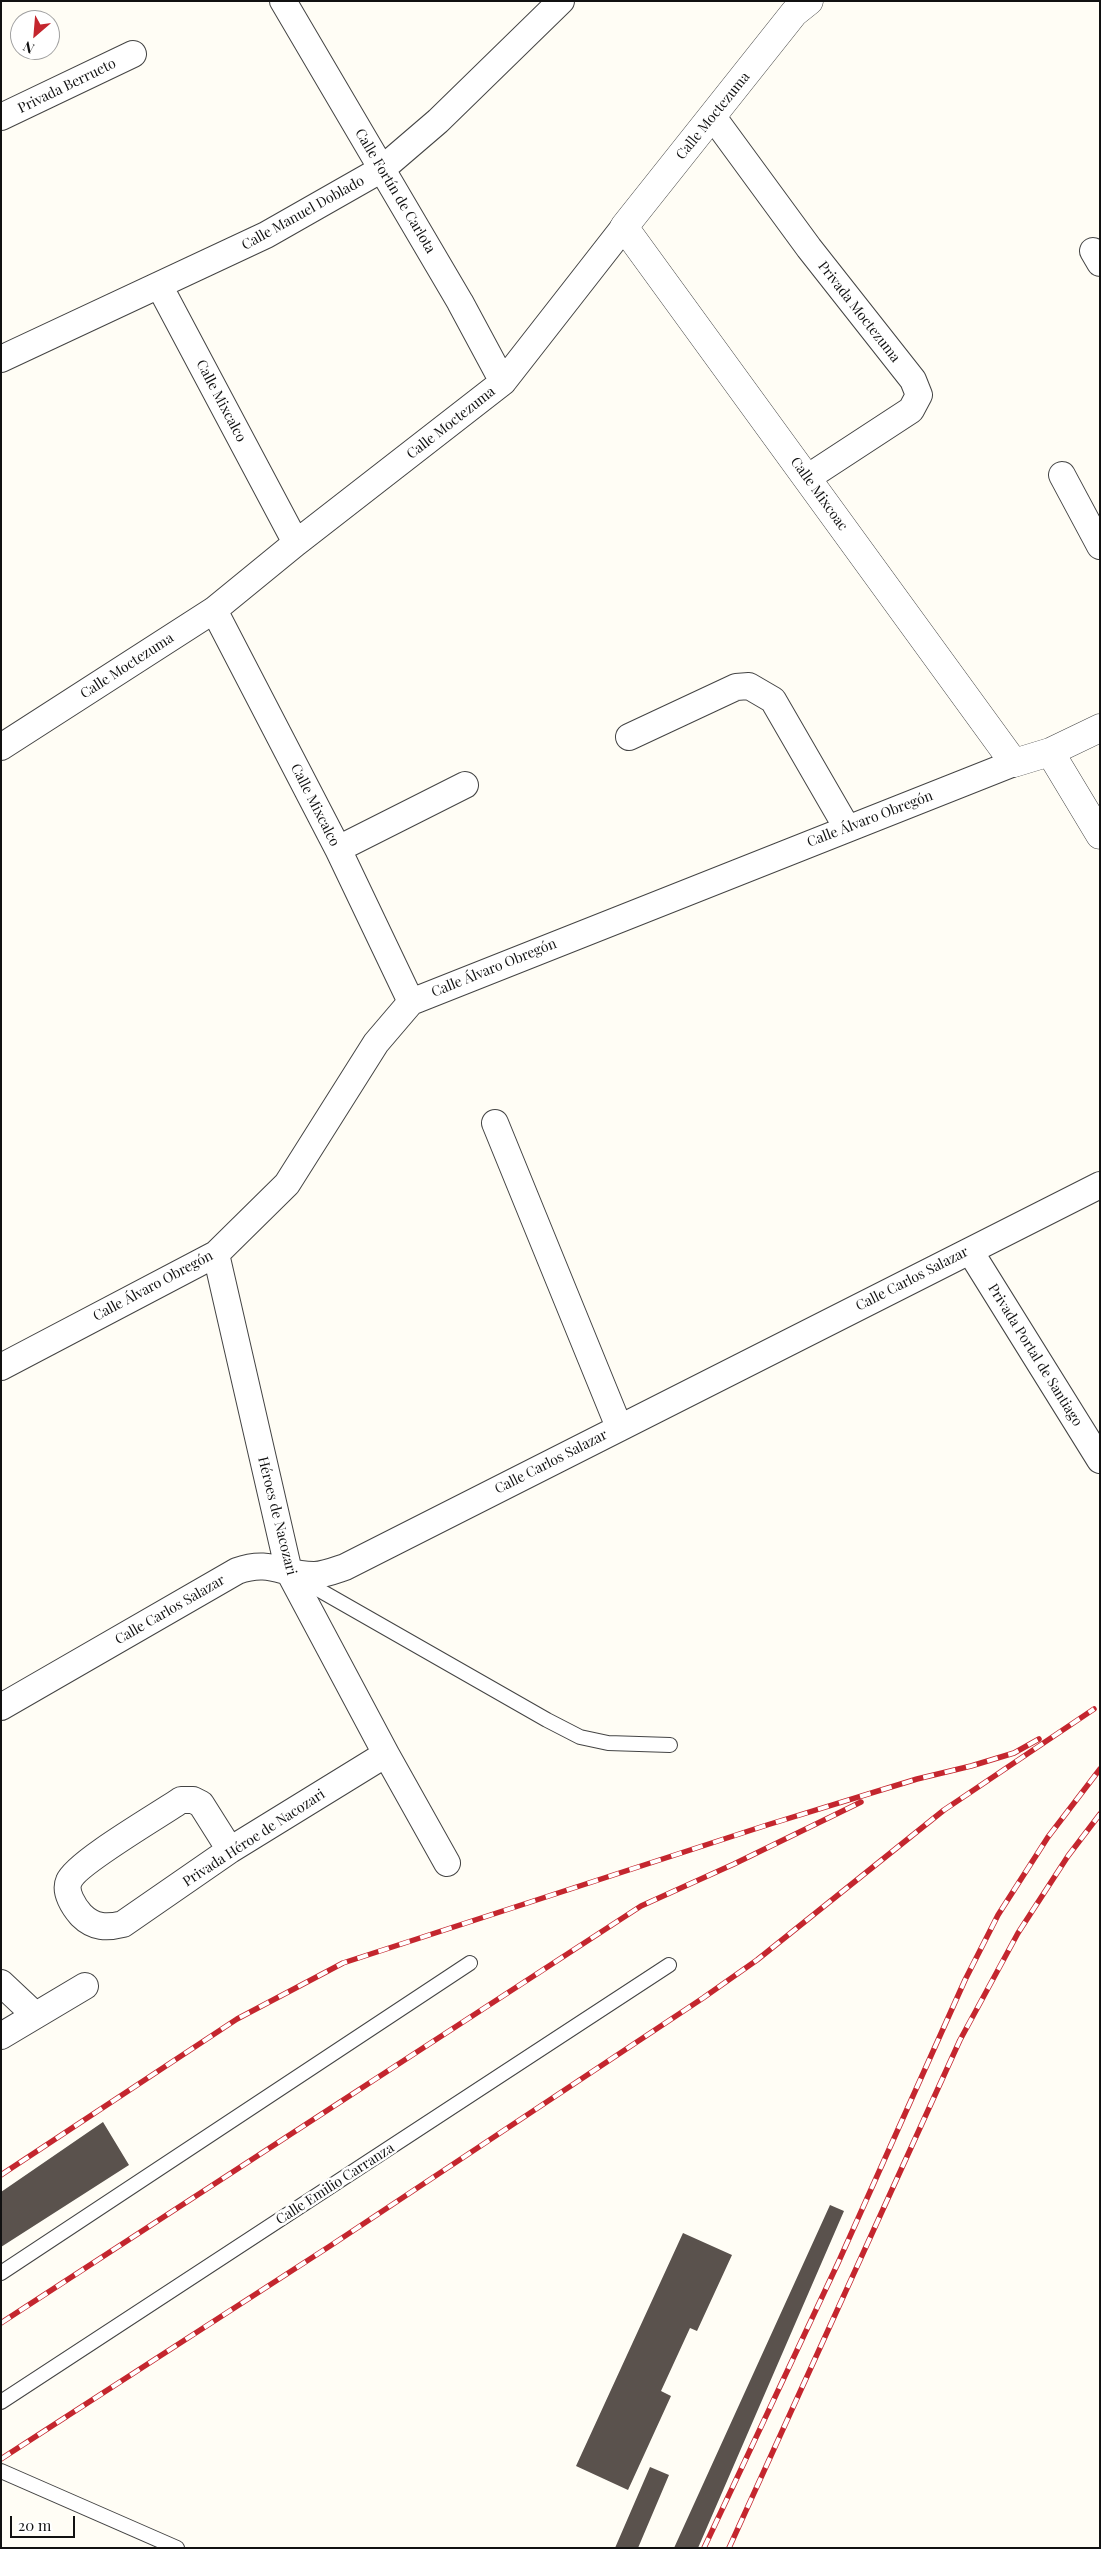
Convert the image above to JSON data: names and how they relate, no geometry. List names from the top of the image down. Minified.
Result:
{"streets":{"street":["Privada Berrueto","Calle Moctezuma","Calle Fortín de Carlota","Calle Manuel Doblado","Privada Moctezuma","Calle Mixcalco","Calle Mixcoac","Calle Álvaro Obregón","Calle Carlos Salazar","Privada Portal de Santiago","Héroes de Nacozari","Privada Héroe de Nacozari"],"lane":["Calle Emilio Carranza"]},"crossings":[["Calle Moctezuma","Calle Fortín de Carlota"],["Calle Moctezuma","Privada Moctezuma"],["Calle Moctezuma","Calle Mixcalco"],["Calle Moctezuma","Calle Mixcoac"],["Calle Fortín de Carlota","Calle Manuel Doblado"],["Calle Manuel Doblado","Calle Mixcalco"],["Privada Moctezuma","Calle Mixcoac"],["Calle Mixcalco","Calle Álvaro Obregón"],["Calle Mixcoac","Calle Álvaro Obregón"],["Calle Álvaro Obregón","Héroes de Nacozari"],["Calle Carlos Salazar","Privada Portal de Santiago"],["Calle Carlos Salazar","Héroes de Nacozari"],["Héroes de Nacozari","Privada Héroe de Nacozari"]],"scale_bar":"20 m","north":"bottom left"}
